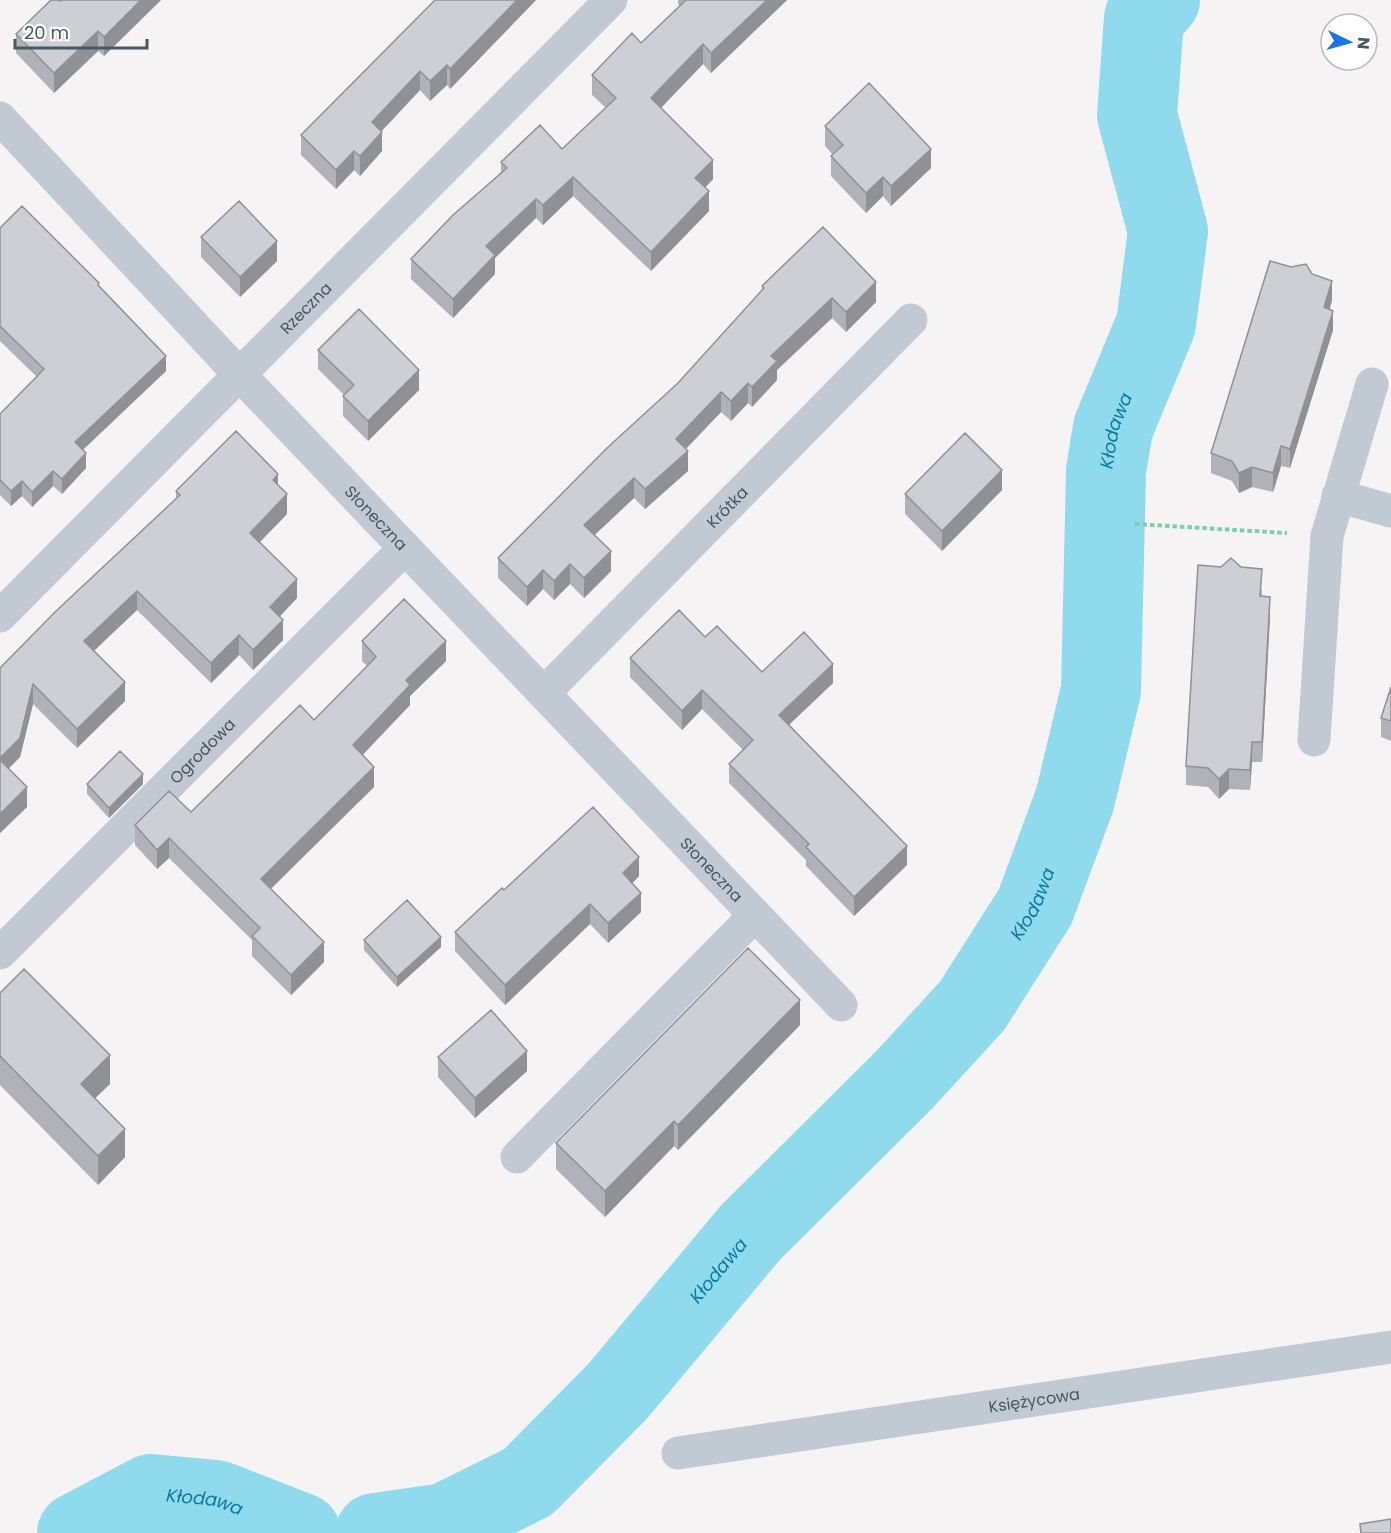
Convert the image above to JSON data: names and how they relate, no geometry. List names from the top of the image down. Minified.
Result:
{"streets":{"street":["Rzeczna","Krótka","Słoneczna","Ogrodowa","Księżycowa"]},"crossings":[["Rzeczna","Słoneczna"],["Krótka","Słoneczna"],["Słoneczna","Ogrodowa"]],"water":["Kłodawa"],"scale_bar":"20 m","north":"right"}
